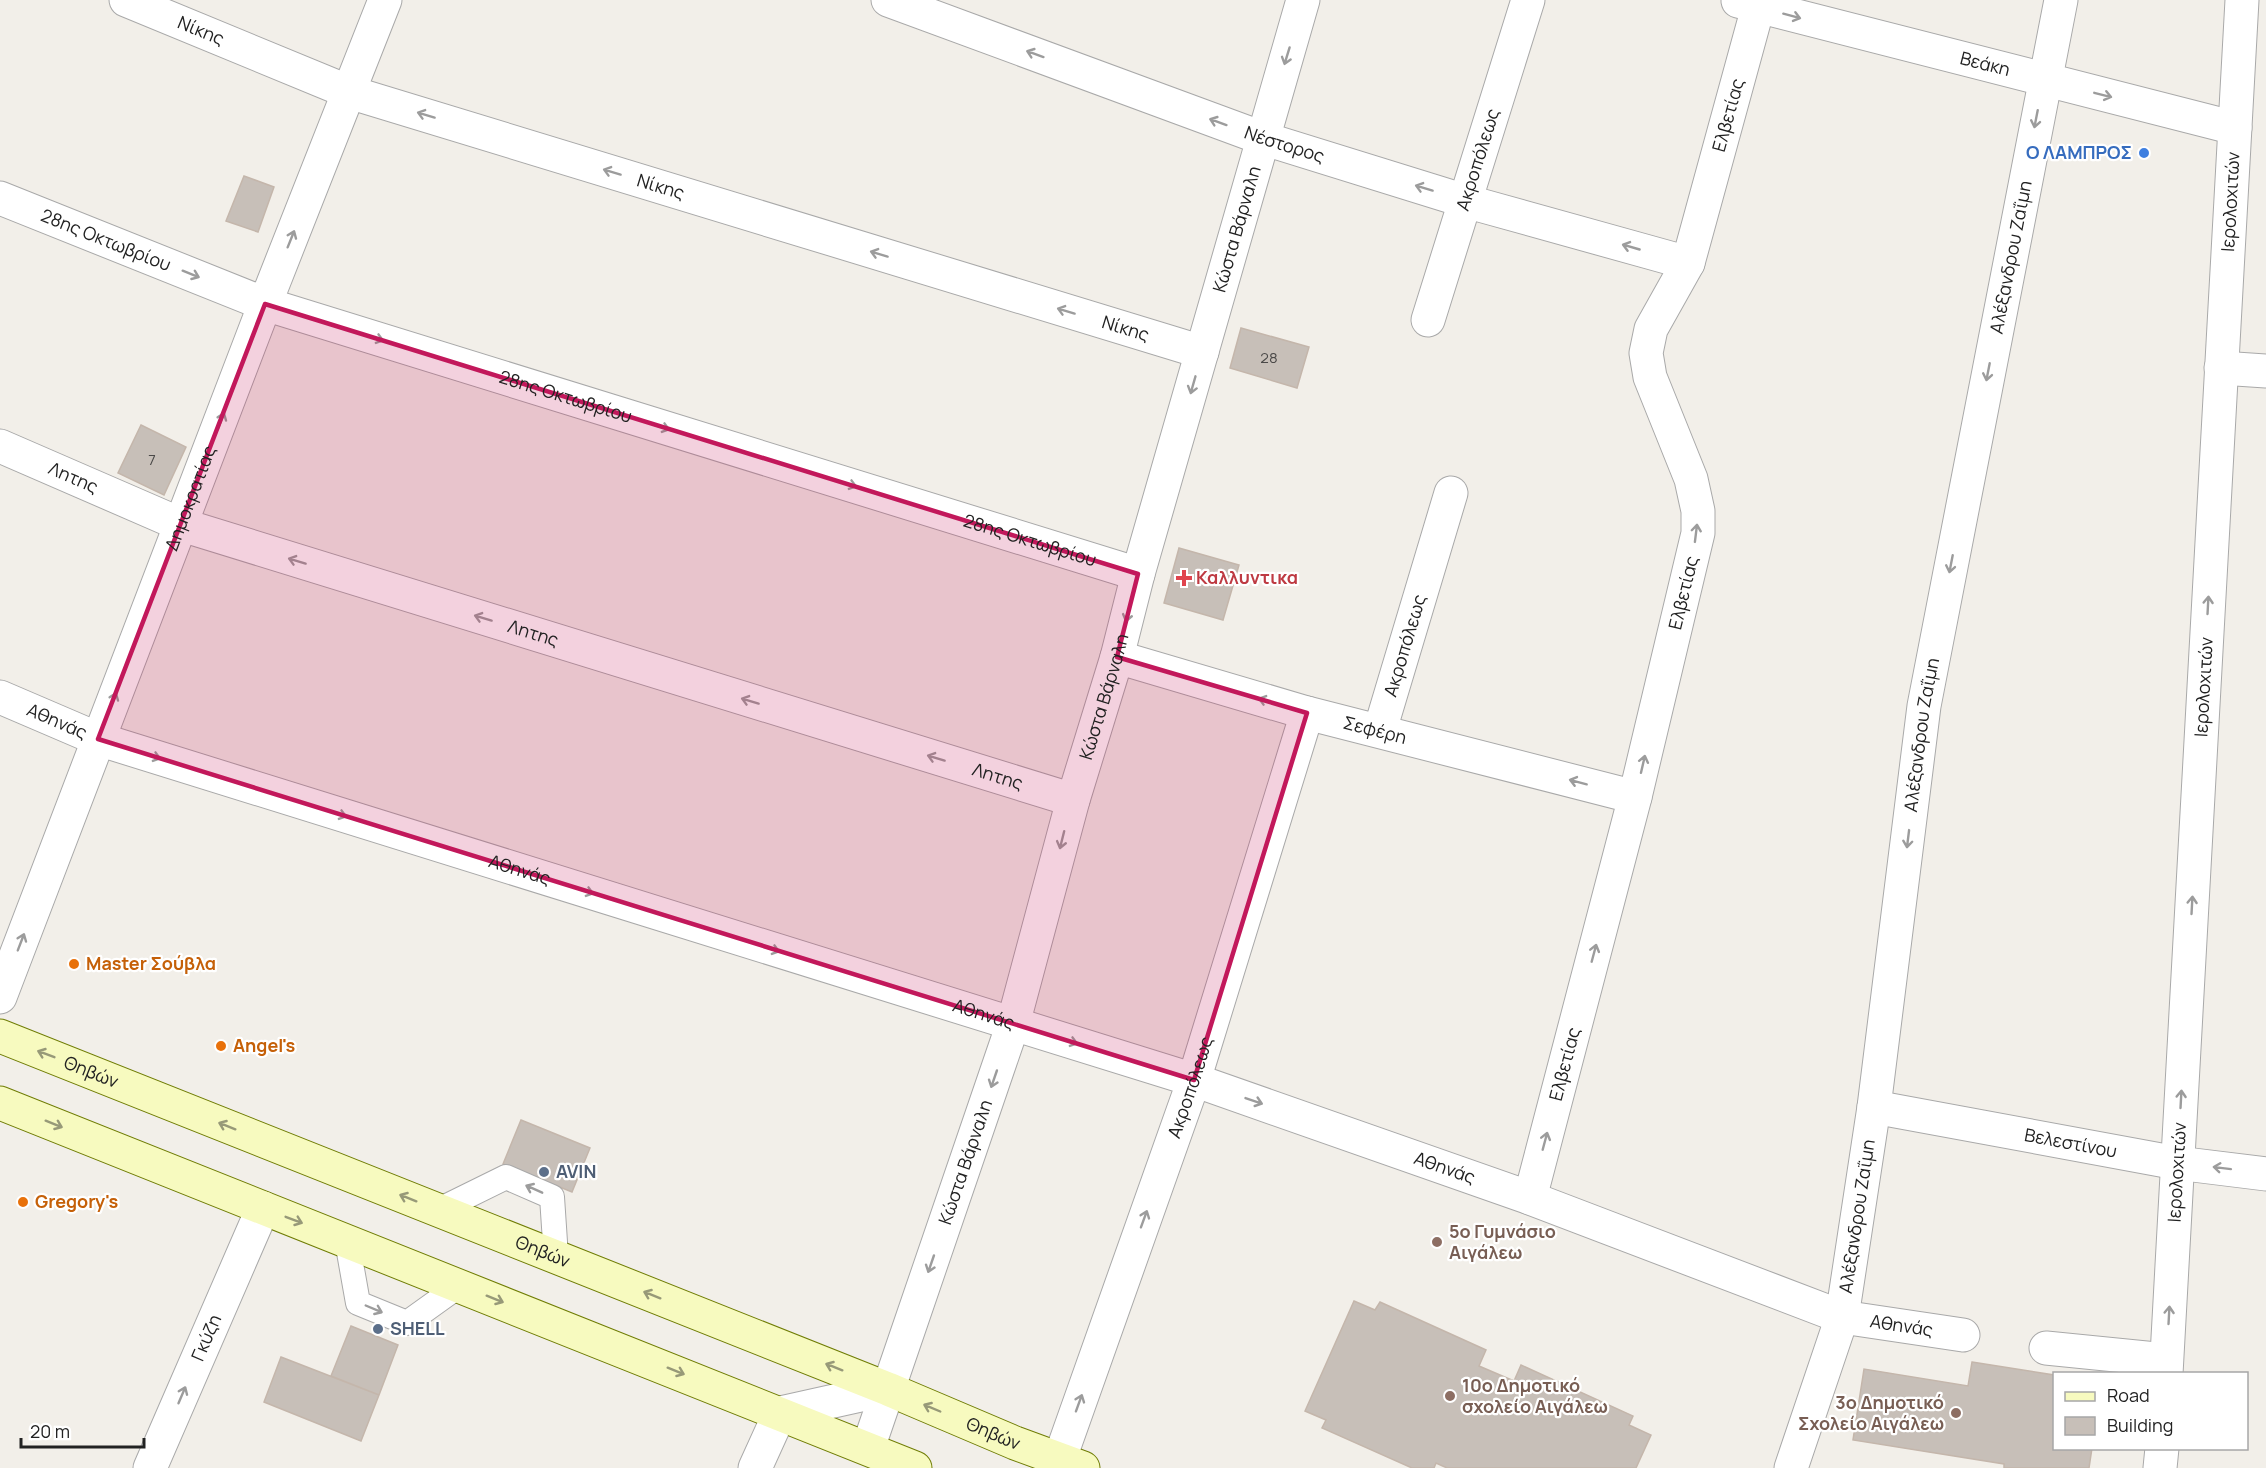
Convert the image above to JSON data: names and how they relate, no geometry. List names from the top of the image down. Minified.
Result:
{"streets":{"main road":["Θηβών"],"street":["Νίκης","Βεάκη","Ελβετίας","Νέστορος","Ακροπόλεως","Ιερολοχιτών","Κώστα Βάρναλη","28ης Οκτωβρίου","Αλέξανδρου Ζαΐμη","Λητης","Δημοκρατίας","Αθηνάς","Σεφέρη","Βελεστίνου","Γκύζη"]},"crossings":[["Νίκης","Κώστα Βάρναλη"],["Νίκης","Δημοκρατίας"],["Βεάκη","Ελβετίας"],["Βεάκη","Ιερολοχιτών"],["Βεάκη","Αλέξανδρου Ζαΐμη"],["Ελβετίας","Νέστορος"],["Ελβετίας","Αθηνάς"],["Ελβετίας","Σεφέρη"],["Νέστορος","Ακροπόλεως"],["Νέστορος","Κώστα Βάρναλη"],["Ακροπόλεως","Αθηνάς"],["Ακροπόλεως","Σεφέρη"],["Ακροπόλεως","Θηβών"],["Ιερολοχιτών","Βελεστίνου"],["Κώστα Βάρναλη","28ης Οκτωβρίου"],["Κώστα Βάρναλη","Λητης"],["Κώστα Βάρναλη","Αθηνάς"],["Κώστα Βάρναλη","Σεφέρη"],["Κώστα Βάρναλη","Θηβών"],["28ης Οκτωβρίου","Δημοκρατίας"],["Αλέξανδρου Ζαΐμη","Αθηνάς"],["Αλέξανδρου Ζαΐμη","Βελεστίνου"],["Λητης","Δημοκρατίας"],["Δημοκρατίας","Αθηνάς"]],"one_way":["Νίκης","Βεάκη","Ελβετίας","Νέστορος","Ιερολοχιτών","Κώστα Βάρναλη","28ης Οκτωβρίου","Αλέξανδρου Ζαΐμη","Λητης","Δημοκρατίας","Αθηνάς","Σεφέρη","Γκύζη"],"places":{"other":["Ο ΛΑΜΠΡΟΣ","Master Σούβλα","Angel's","AVIN","Gregory's","5ο Γυμνάσιο Αιγάλεω","SHELL","10ο Δημοτικό σχολείο Αιγάλεω","3ο Δημοτικό Σχολείο Αιγάλεω"],"health":["Καλλυντικα"]},"house_numbers":["28","7"],"legend":["Road","Building"],"scale_bar":"20 m"}
